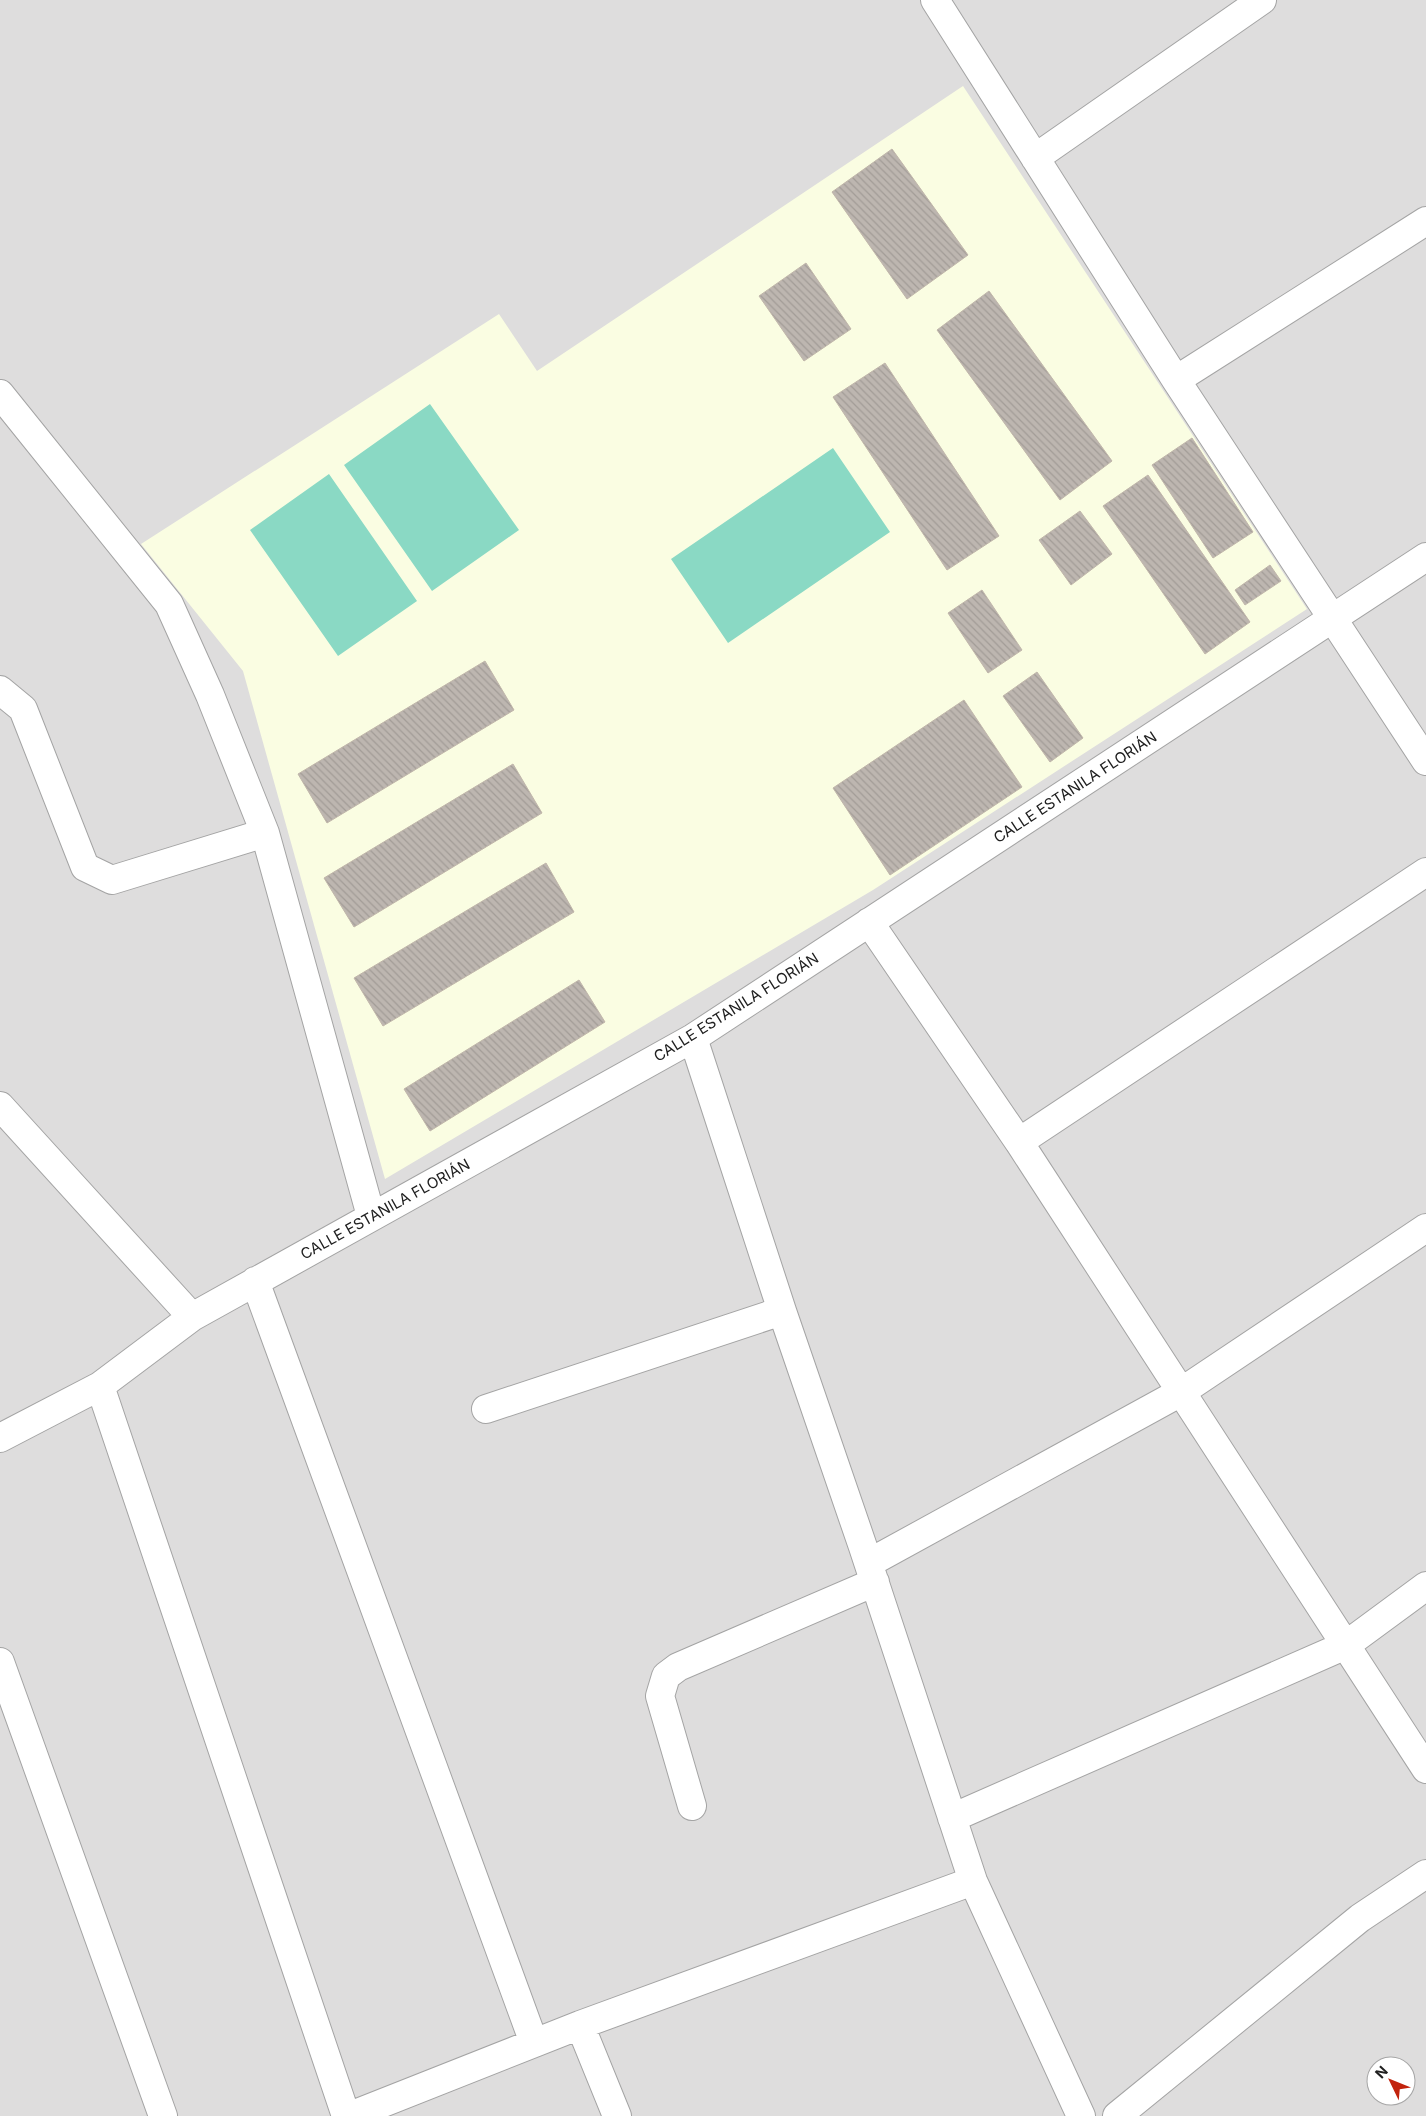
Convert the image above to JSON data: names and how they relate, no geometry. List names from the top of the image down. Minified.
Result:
{"streets":{"street":["CALLE ESTANILA FLORIÁN"]},"north":"top left"}
